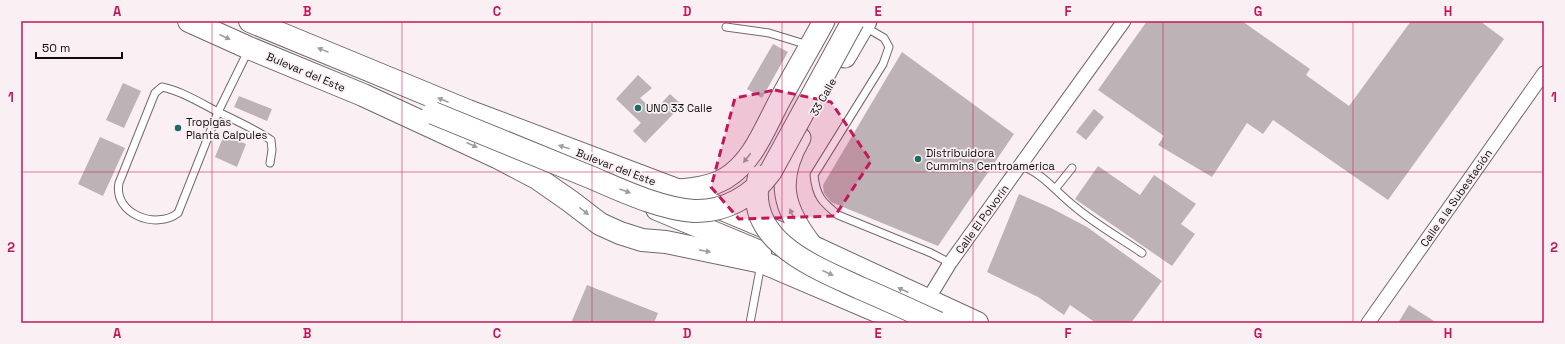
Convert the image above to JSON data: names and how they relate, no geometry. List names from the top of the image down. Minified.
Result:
{"streets":{"highway":["Bulevar del Este"],"main road":["33 Calle"],"street":["Calle a la Subestación","Calle El Polvorín"]},"crossings":[["Bulevar del Este","33 Calle"],["Bulevar del Este","Calle El Polvorín"]],"one_way":["33 Calle"],"places":["UNO 33 Calle","Tropigas Planta Calpules","Distribuidora Cummins Centroamerica"],"scale_bar":"50 m","grid":{"columns":["A","B","C","D","E","F","G","H"],"rows":["1","2"]}}
